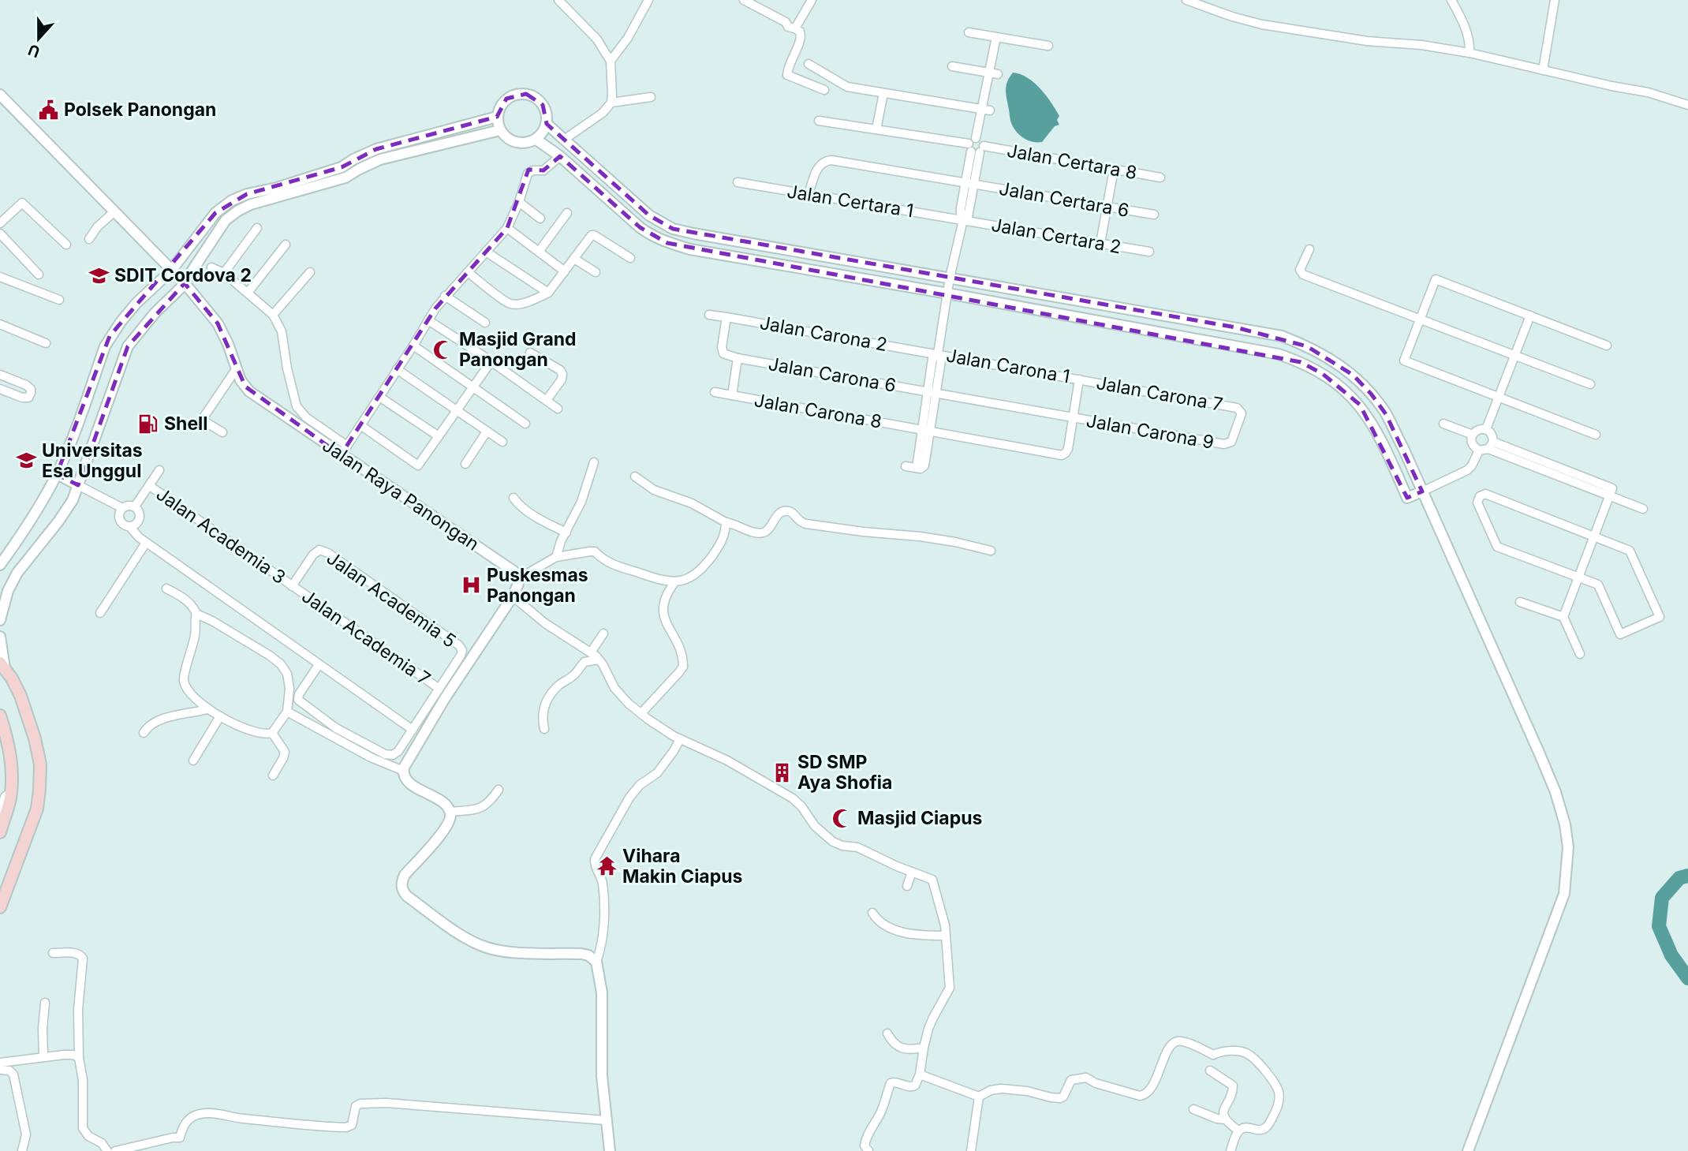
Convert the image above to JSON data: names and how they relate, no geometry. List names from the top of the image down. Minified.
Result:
{"streets":{"street":["Jalan Certara 8","Jalan Certara 6","Jalan Certara 1","Jalan Certara 2","Jalan Carona 2","Jalan Carona 1","Jalan Carona 6","Jalan Carona 7","Jalan Carona 8","Jalan Carona 9","Jalan Raya Panongan","Jalan Academia 3","Jalan Academia 5","Jalan Academia 7"]},"crossings":[["Jalan Certara 6","Jalan Certara 1"],["Jalan Certara 1","Jalan Certara 2"],["Jalan Carona 2","Jalan Carona 1"],["Jalan Carona 1","Jalan Carona 7"],["Jalan Carona 6","Jalan Carona 9"],["Jalan Carona 7","Jalan Carona 9"],["Jalan Carona 8","Jalan Carona 9"],["Jalan Academia 3","Jalan Academia 5"],["Jalan Academia 3","Jalan Academia 7"],["Jalan Academia 5","Jalan Academia 7"]],"places":{"public building":["Polsek Panongan"],"school or university":["SDIT Cordova 2","Universitas Esa Unggul"],"mosque":["Masjid Grand Panongan","Masjid Ciapus"],"fuel station":["Shell"],"hospital":["Puskesmas Panongan"],"building":["SD SMP Aya Shofia"],"temple":["Vihara Makin Ciapus"]},"north":"bottom"}
